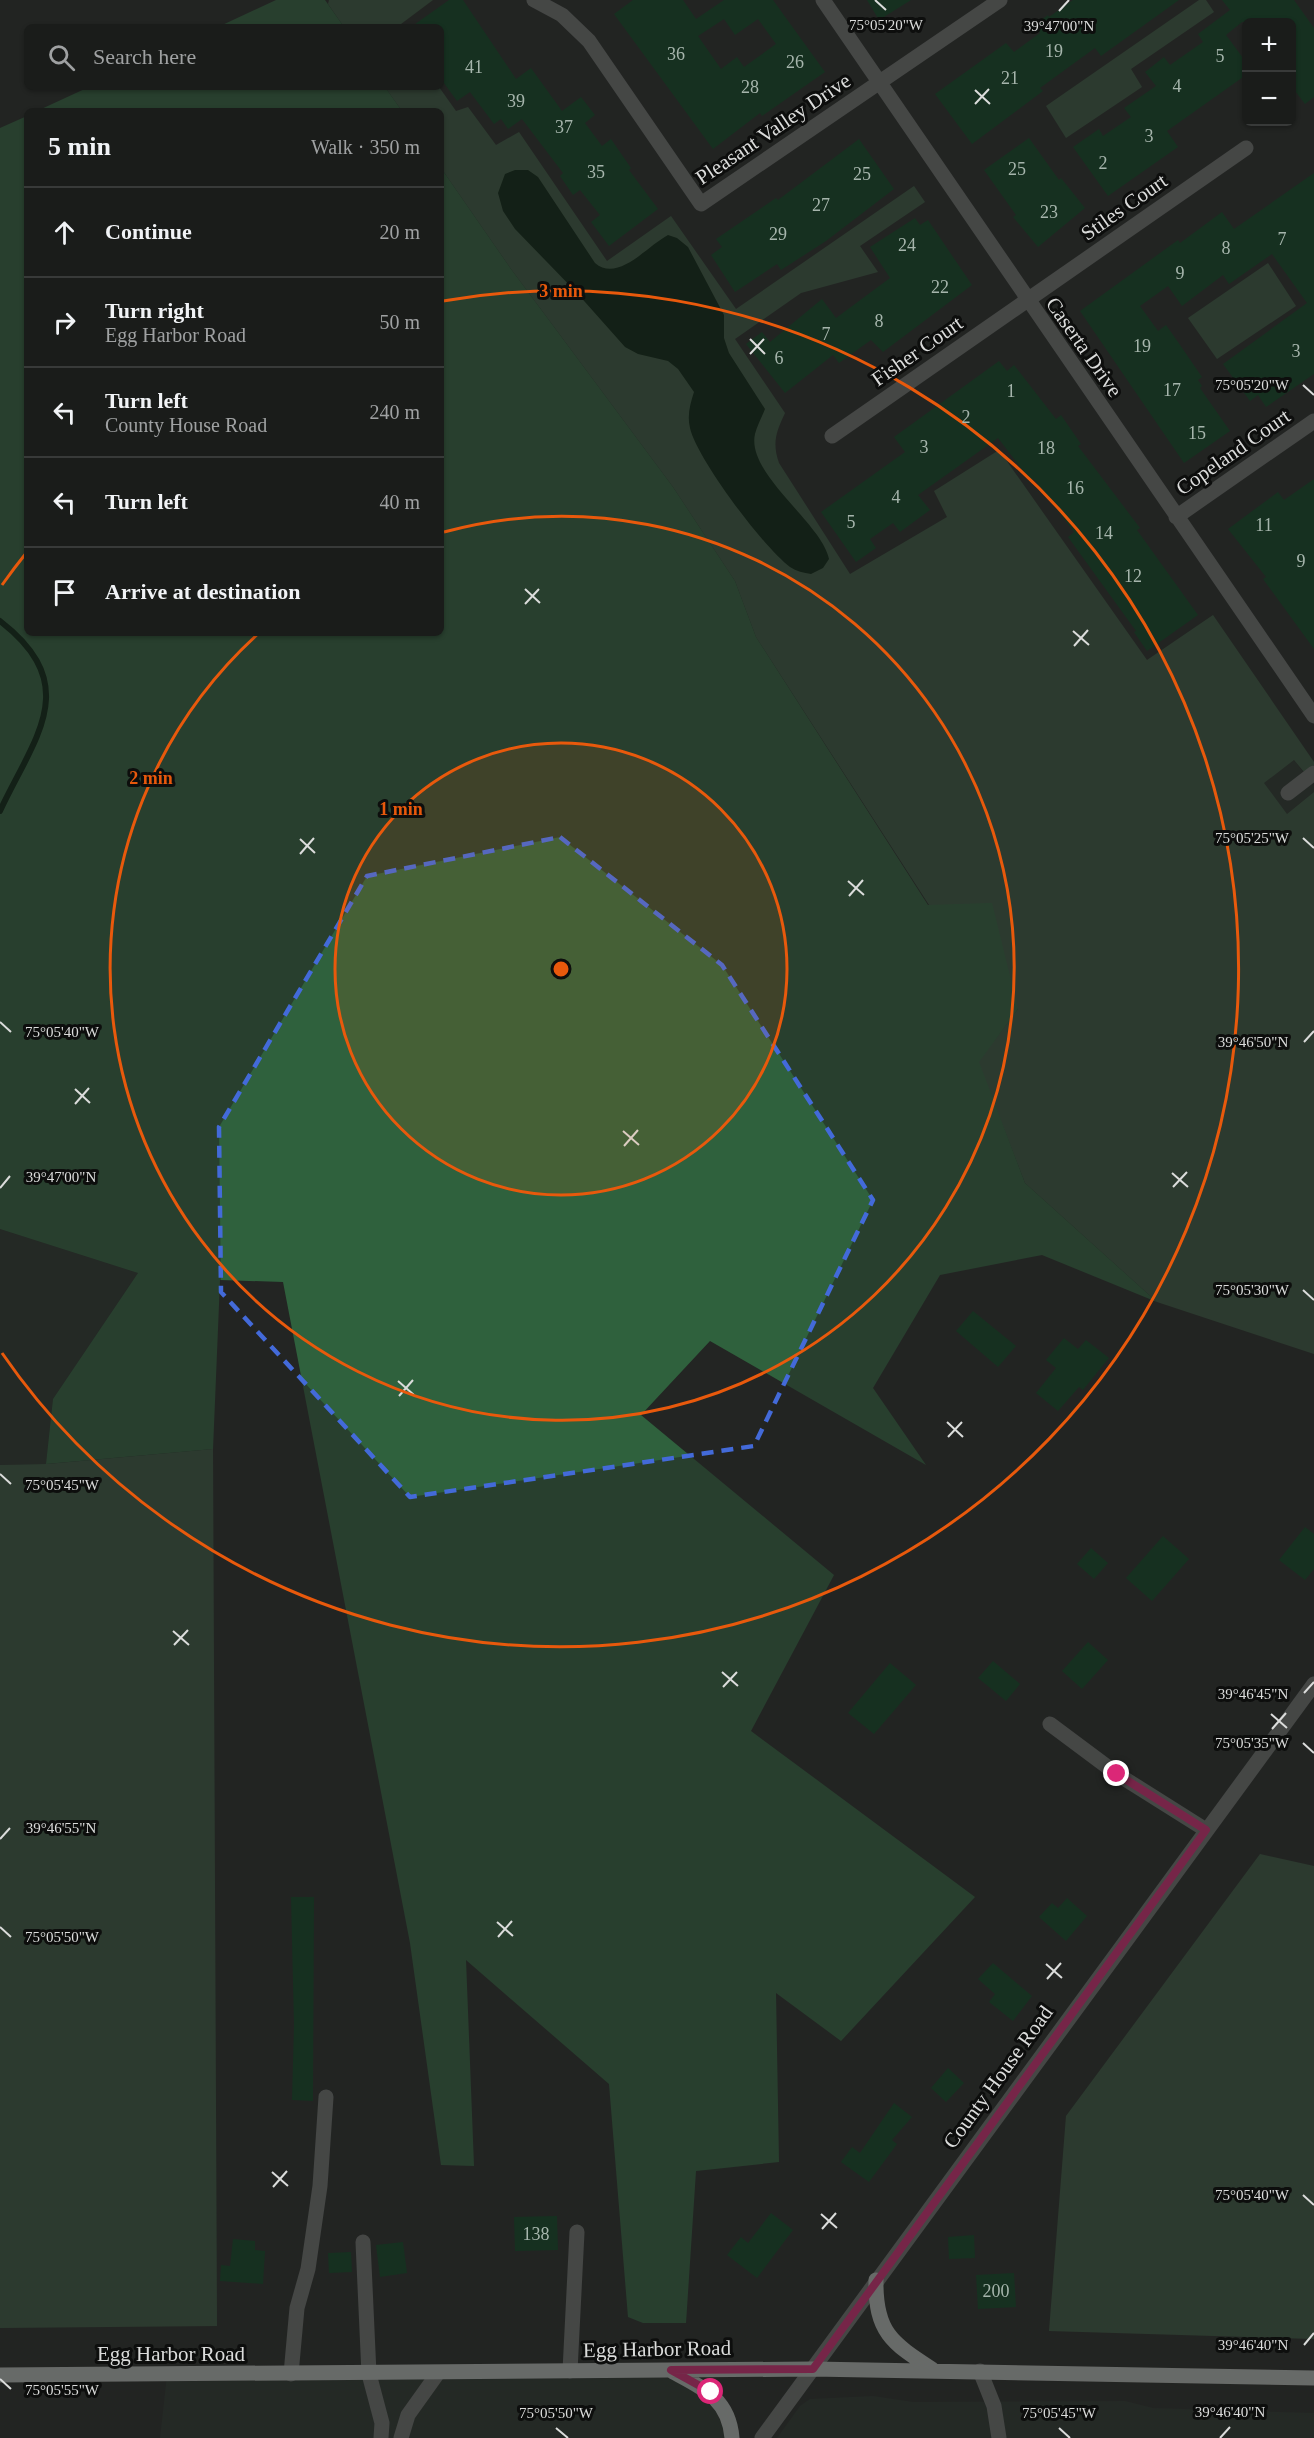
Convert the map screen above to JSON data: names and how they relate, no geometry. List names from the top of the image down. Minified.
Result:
{"streets":{"main road":["Egg Harbor Road"],"street":["Pleasant Valley Drive","Stiles Court","Caserta Drive","Fisher Court","Copeland Court","County House Road"]},"crossings":[["Pleasant Valley Drive","Caserta Drive"],["Stiles Court","Caserta Drive"],["Stiles Court","Fisher Court"],["Caserta Drive","Fisher Court"],["Caserta Drive","Copeland Court"],["County House Road","Egg Harbor Road"]],"house_numbers":["19","36","5","26","41","21","4","28","39","37","3","2","25","35","25","27","23","29","7","24","8","9","22","8","7","19","3","6","17","1","2","15","3","18","16","4","5","11","14","9","12","138","200"],"page":{"map_buttons":["+","−"],"search":"Search here","heading":["5 min","Walk · 350 m"],"list":[["Continue","20 m"],["Turn right","Egg Harbor Road","50 m"],["Turn left","County House Road","240 m"],["Turn left","40 m"],"Arrive at destination"]},"coordinates":["75°05'20\"W","39°47'00\"N","75°05'25\"W","75°05'40\"W","39°46'50\"N","75°05'30\"W","75°05'45\"W","39°46'45\"N","75°05'35\"W","39°46'55\"N","75°05'50\"W","39°46'40\"N","75°05'55\"W"],"rings":["3 min","2 min","1 min"]}
